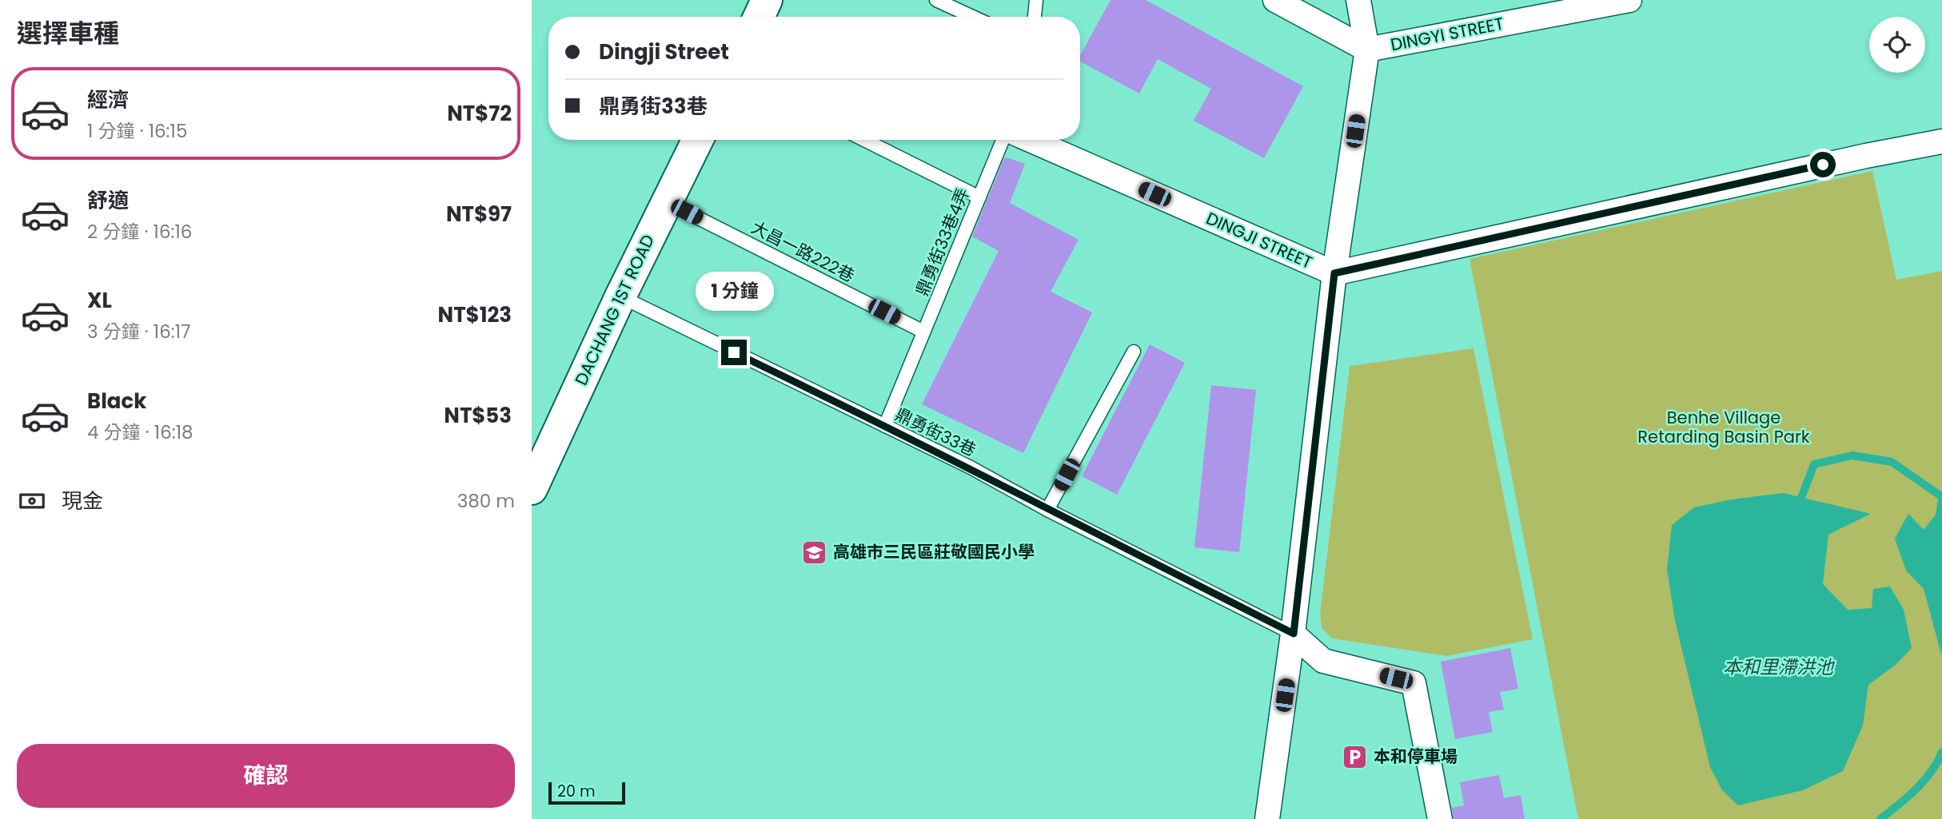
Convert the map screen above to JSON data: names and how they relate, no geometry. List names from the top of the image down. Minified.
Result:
{"streets":{"street":["DINGYI STREET","DINGJI STREET","DACHANG 1ST ROAD"],"lane":["鼎勇街33巷4弄","大昌一路222巷","鼎勇街33巷"]},"crossings":[["鼎勇街33巷4弄","大昌一路222巷"],["鼎勇街33巷4弄","鼎勇街33巷"],["大昌一路222巷","DACHANG 1ST ROAD"],["DACHANG 1ST ROAD","鼎勇街33巷"]],"water":["本和里滯洪池"],"parks":["Benhe Village Retarding Basin Park"],"places":{"school or university":["高雄市三民區莊敬國民小學"],"parking":["本和停車場"]},"scale_bar":"20 m","page":{"heading":"選擇車種","banner":["Dingji Street","鼎勇街33巷"],"list":[{"name":"經濟","note":"1 分鐘 · 16:15","value":"NT$72"},{"name":"舒適","note":"2 分鐘 · 16:16","value":"NT$97"},{"name":"XL","note":"3 分鐘 · 16:17","value":"NT$123"},{"name":"Black","note":"4 分鐘 · 16:18","value":"NT$53"}],"bubble":"1 分鐘","pay":["現金","380 m"],"buttons":"確認","scale":"20 m"}}
